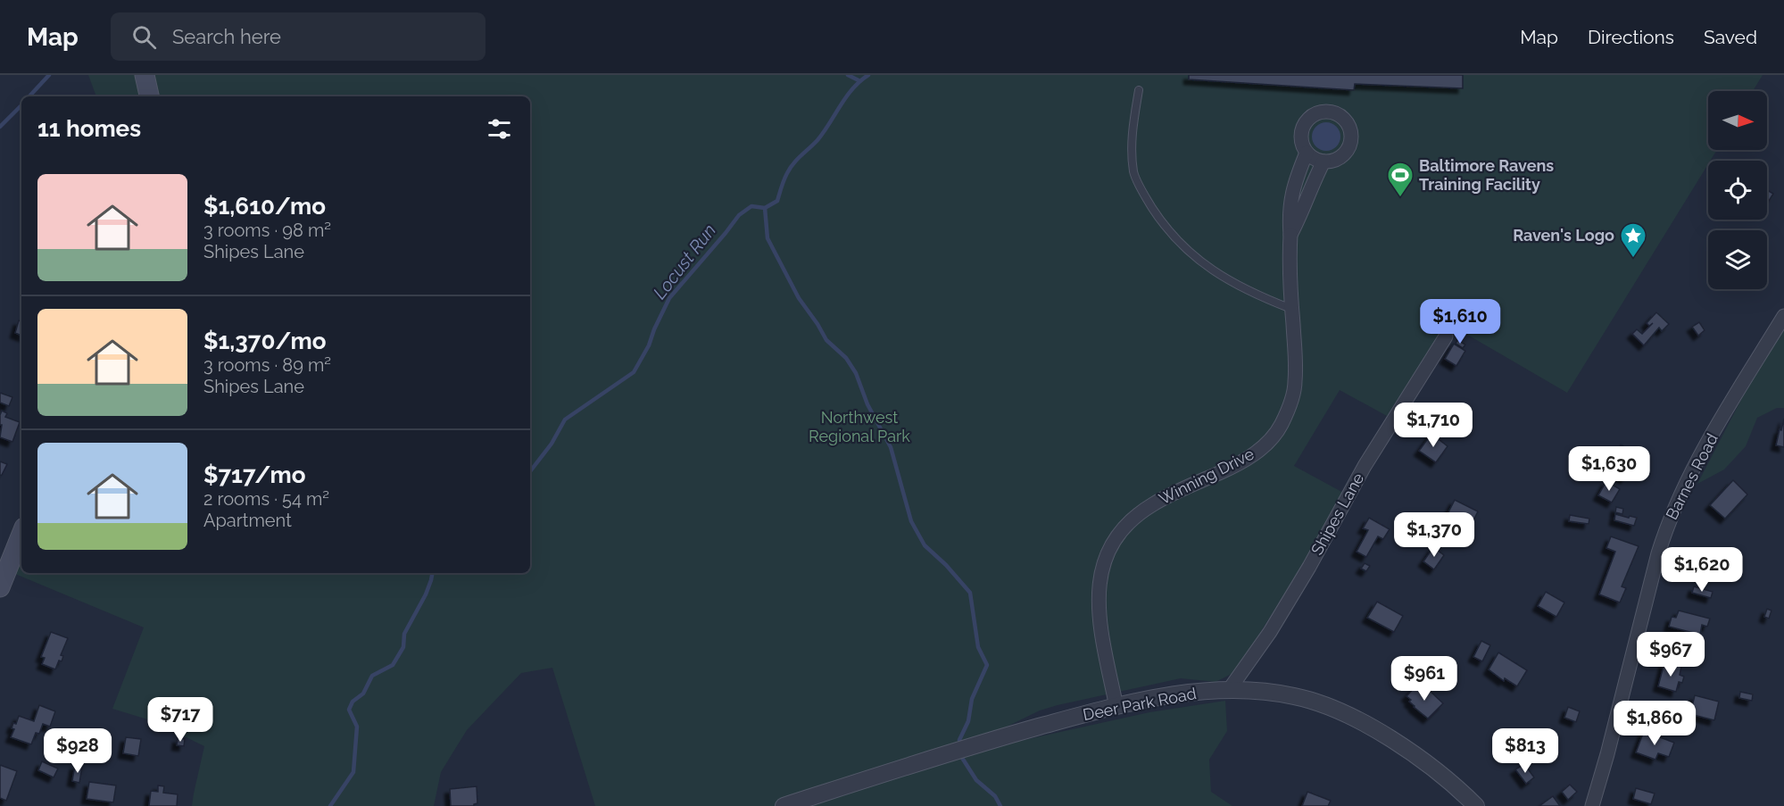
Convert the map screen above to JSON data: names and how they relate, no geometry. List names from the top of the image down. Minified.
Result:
{"streets":{"street":["Winning Drive","Barnes Road","Shipes Lane","Deer Park Road"]},"crossings":[["Winning Drive","Deer Park Road"],["Shipes Lane","Deer Park Road"]],"water":["Locust Run"],"parks":["Northwest Regional Park"],"places":{"sports":["Baltimore Ravens Training Facility"],"place":["Raven's Logo"]},"north":"right","page":{"header":"Map","search":"Search here","nav":["Map","Directions","Saved"],"heading":"11 homes","list":[{"name":"$1,610/mo","note":"3 rooms · 98 m² · Shipes Lane"},{"name":"$1,370/mo","note":"3 rooms · 89 m² · Shipes Lane"},{"name":"$717/mo","note":"2 rooms · 54 m² · Apartment"}],"price":["$1,610","$1,710","$1,630","$1,370","$1,620","$967","$961","$717","$1,860","$928","$813"]}}
